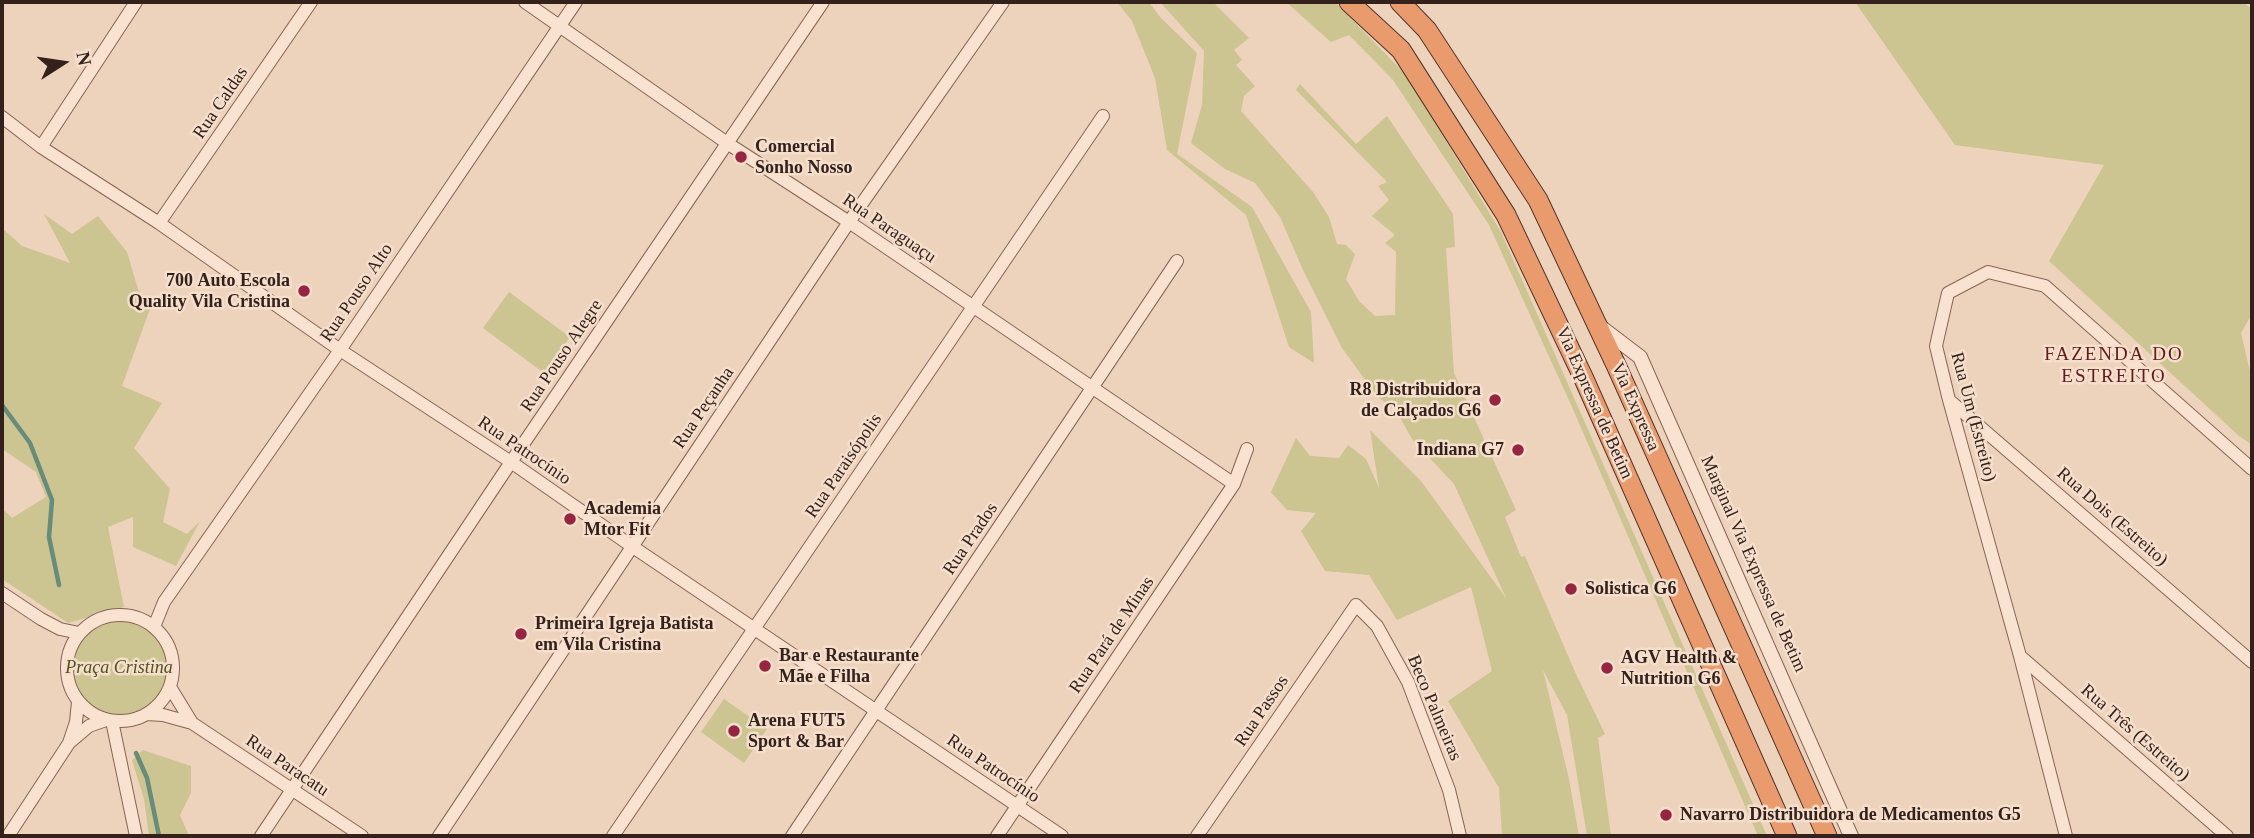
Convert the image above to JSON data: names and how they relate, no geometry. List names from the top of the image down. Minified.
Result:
{"streets":{"highway":["Via Expressa de Betim","Via Expressa"],"street":["Rua Caldas","Rua Paraguaçu","Rua Pouso Alto","Rua Pouso Alegre","Rua Peçanha","Rua Um (Estreito)","Rua Patrocínio","Rua Paraisópolis","Rua Dois (Estreito)","Rua Prados","Marginal Via Expressa de Betim","Rua Pará de Minas","Beco Palmeiras","Rua Passos","Rua Três (Estreito)","Rua Paracatu"]},"crossings":[["Rua Caldas","Rua Patrocínio"],["Rua Paraguaçu","Rua Pouso Alto"],["Rua Paraguaçu","Rua Pouso Alegre"],["Rua Paraguaçu","Rua Peçanha"],["Rua Paraguaçu","Rua Paraisópolis"],["Rua Paraguaçu","Rua Prados"],["Rua Paraguaçu","Rua Pará de Minas"],["Rua Pouso Alto","Rua Patrocínio"],["Rua Pouso Alto","Rua Paracatu"],["Rua Pouso Alegre","Rua Patrocínio"],["Rua Pouso Alegre","Rua Paracatu"],["Via Expressa","Marginal Via Expressa de Betim"],["Rua Peçanha","Rua Patrocínio"],["Rua Um (Estreito)","Rua Dois (Estreito)"],["Rua Um (Estreito)","Rua Três (Estreito)"],["Rua Patrocínio","Rua Paraisópolis"],["Rua Patrocínio","Rua Prados"],["Rua Patrocínio","Rua Pará de Minas"],["Beco Palmeiras","Rua Passos"]],"districts":["FAZENDA DO ESTREITO"],"parks":["Praça Cristina"],"places":["Comercial Sonho Nosso","700 Auto Escola Quality Vila Cristina","R8 Distribuidora de Calçados G6","Indiana G7","Academia Mtor Fit","Solistica G6","Primeira Igreja Batista em Vila Cristina","Bar e Restaurante Mãe e Filha","AGV Health & Nutrition G6","Arena FUT5 Sport & Bar","Navarro Distribuidora de Medicamentos G5"],"north":"right"}
